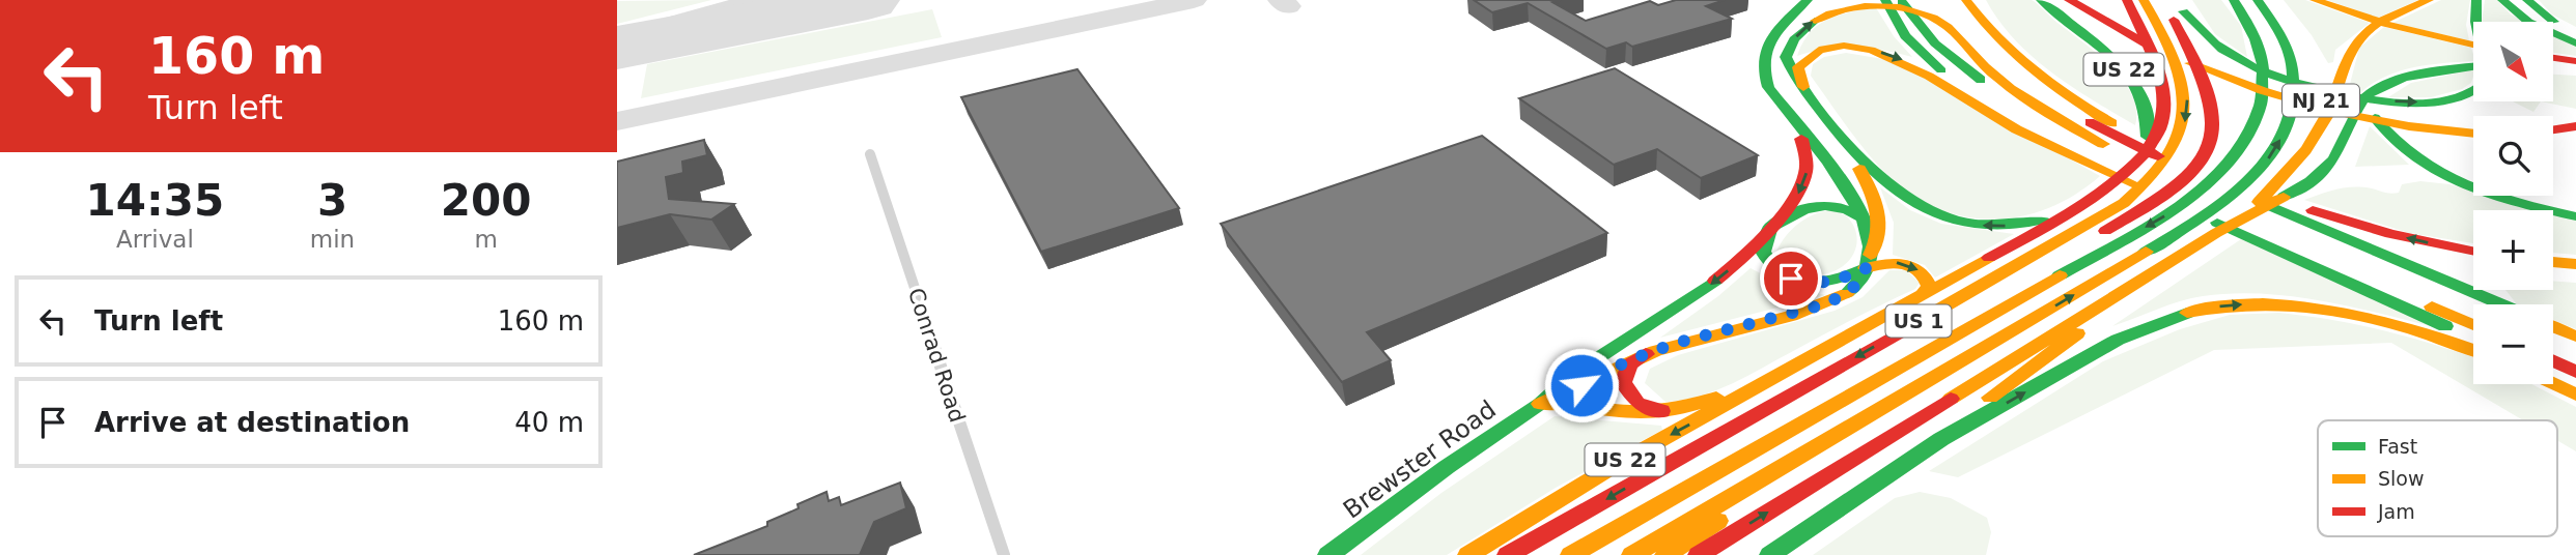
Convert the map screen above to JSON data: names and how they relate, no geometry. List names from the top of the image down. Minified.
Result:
{"streets":{"main road":["US 22","NJ 21","US 1","Brewster Road"],"street":["Conrad Road"]},"legend":["Fast","Slow","Jam"],"north":"bottom right","page":{"turn":["160 m","Turn left"],"map_buttons":["+","−"],"eta":["14:35","Arrival","3","min","200","m"],"list":[{"name":"Turn left","value":"160 m"},{"name":"Arrive at destination","value":"40 m"}]}}
